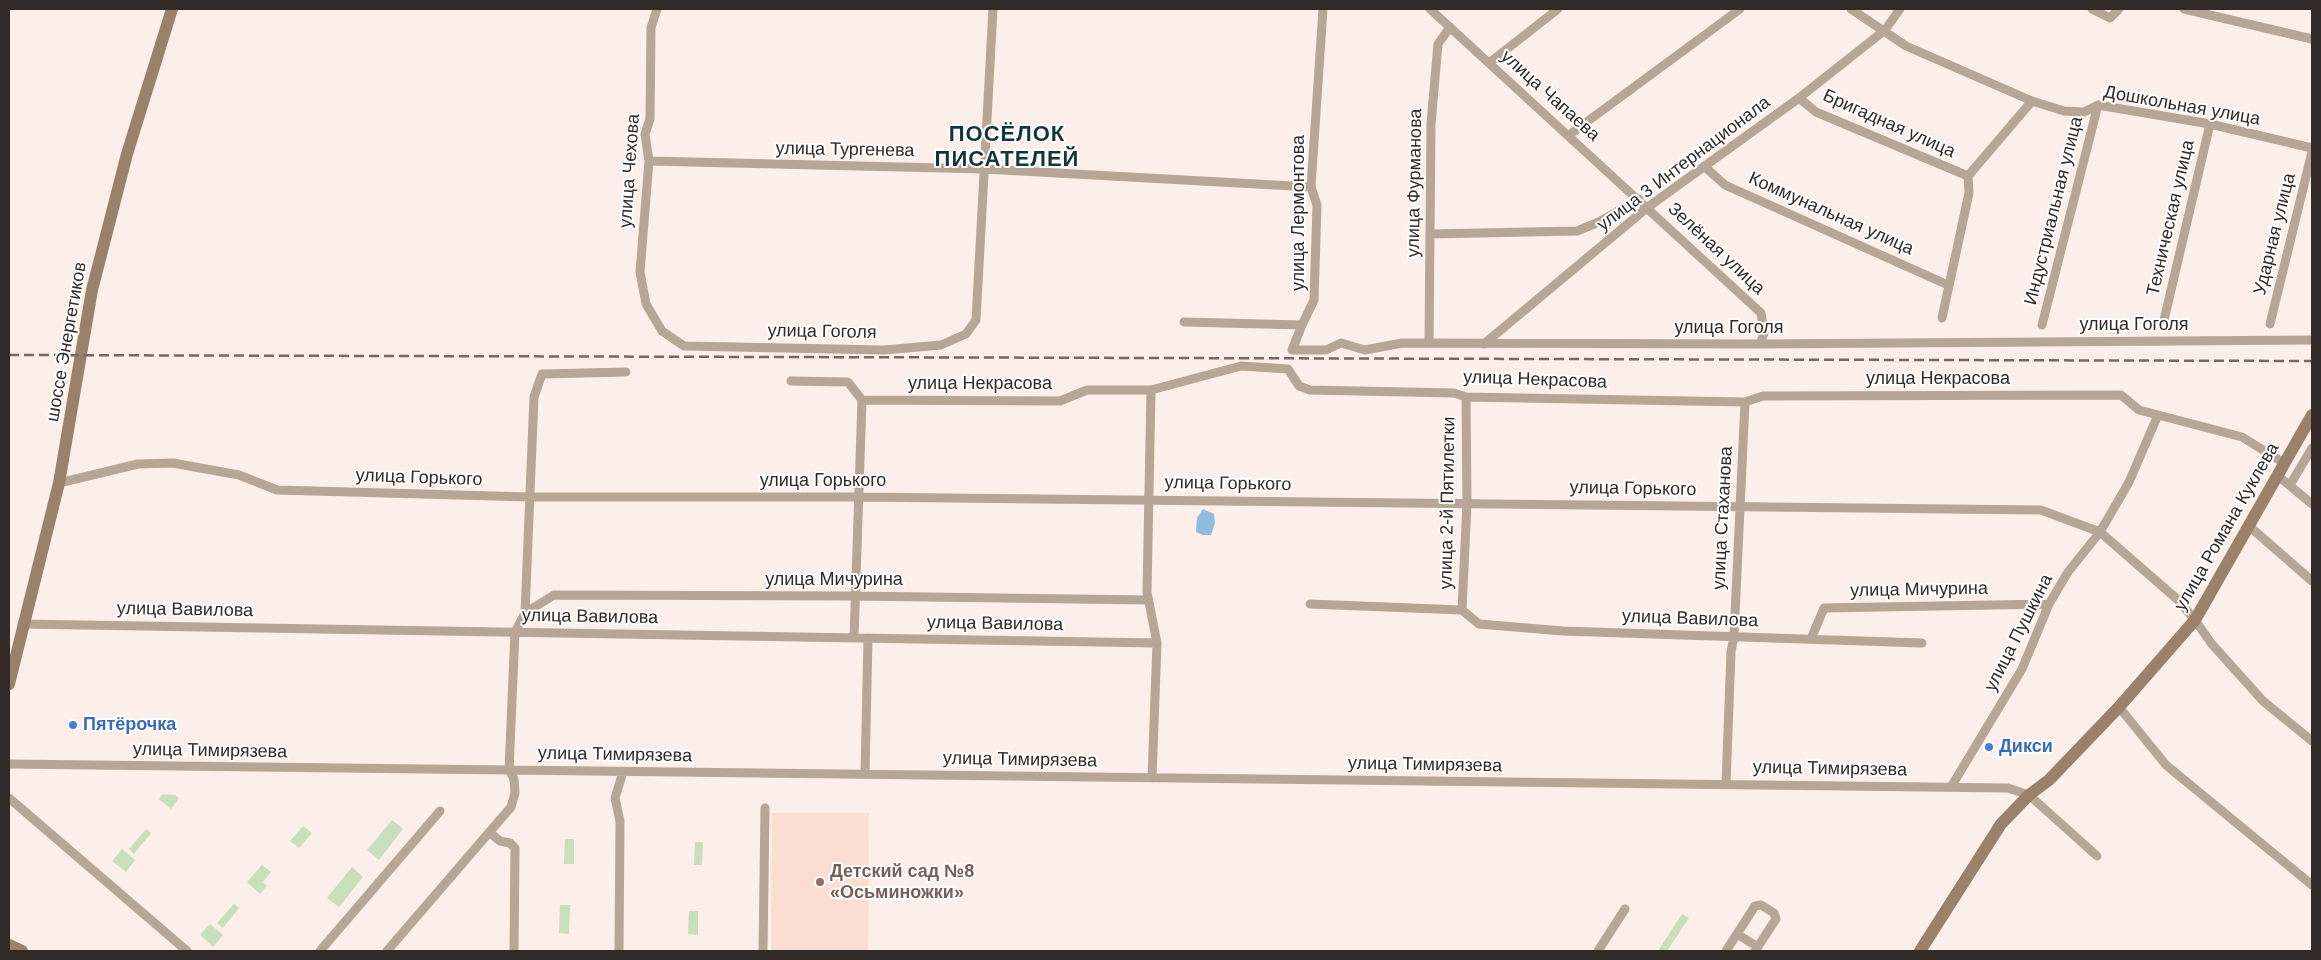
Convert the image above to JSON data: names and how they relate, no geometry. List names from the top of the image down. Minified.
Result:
{"streets":{"main road":["шоссе Энергетиков","улица Романа Куклева"],"street":["улица Чапаева","Дошкольная улица","Бригадная улица","улица Тургенева","улица 3 Интернационала","улица Чехова","улица Фурманова","Индустриальная улица","улица Лермонтова","Коммунальная улица","Техническая улица","Ударная улица","Зелёная улица","улица Гоголя","улица Некрасова","улица Горького","улица 2-й Пятилетки","улица Стаханова","улица Мичурина","улица Вавилова","улица Пушкина","улица Тимирязева"]},"crossings":[["улица Чапаева","улица 3 Интернационала"],["улица Чапаева","улица Фурманова"],["улица Чапаева","Зелёная улица"],["Дошкольная улица","улица 3 Интернационала"],["Дошкольная улица","Индустриальная улица"],["Дошкольная улица","Техническая улица"],["Дошкольная улица","Ударная улица"],["Бригадная улица","улица 3 Интернационала"],["улица Тургенева","улица Чехова"],["улица Тургенева","улица Лермонтова"],["улица Тургенева","улица Гоголя"],["улица 3 Интернационала","Коммунальная улица"],["улица 3 Интернационала","Зелёная улица"],["улица 3 Интернационала","улица Гоголя"],["улица Чехова","улица Гоголя"],["улица Фурманова","улица Гоголя"],["улица Лермонтова","улица Гоголя"],["Зелёная улица","улица Гоголя"],["шоссе Энергетиков","улица Горького"],["шоссе Энергетиков","улица Вавилова"],["улица Некрасова","улица 2-й Пятилетки"],["улица Некрасова","улица Стаханова"],["улица Некрасова","улица Романа Куклева"],["улица Некрасова","улица Пушкина"],["улица Горького","улица 2-й Пятилетки"],["улица Горького","улица Стаханова"],["улица Горького","улица Романа Куклева"],["улица Горького","улица Пушкина"],["улица 2-й Пятилетки","улица Вавилова"],["улица Стаханова","улица Вавилова"],["улица Стаханова","улица Тимирязева"],["улица Романа Куклева","улица Тимирязева"],["улица Мичурина","улица Вавилова"],["улица Мичурина","улица Пушкина"],["улица Пушкина","улица Тимирязева"]],"districts":["ПОСЁЛОК ПИСАТЕЛЕЙ"],"places":["Пятёрочка","Дикси","Детский сад №8 «Осьминожки»"]}
